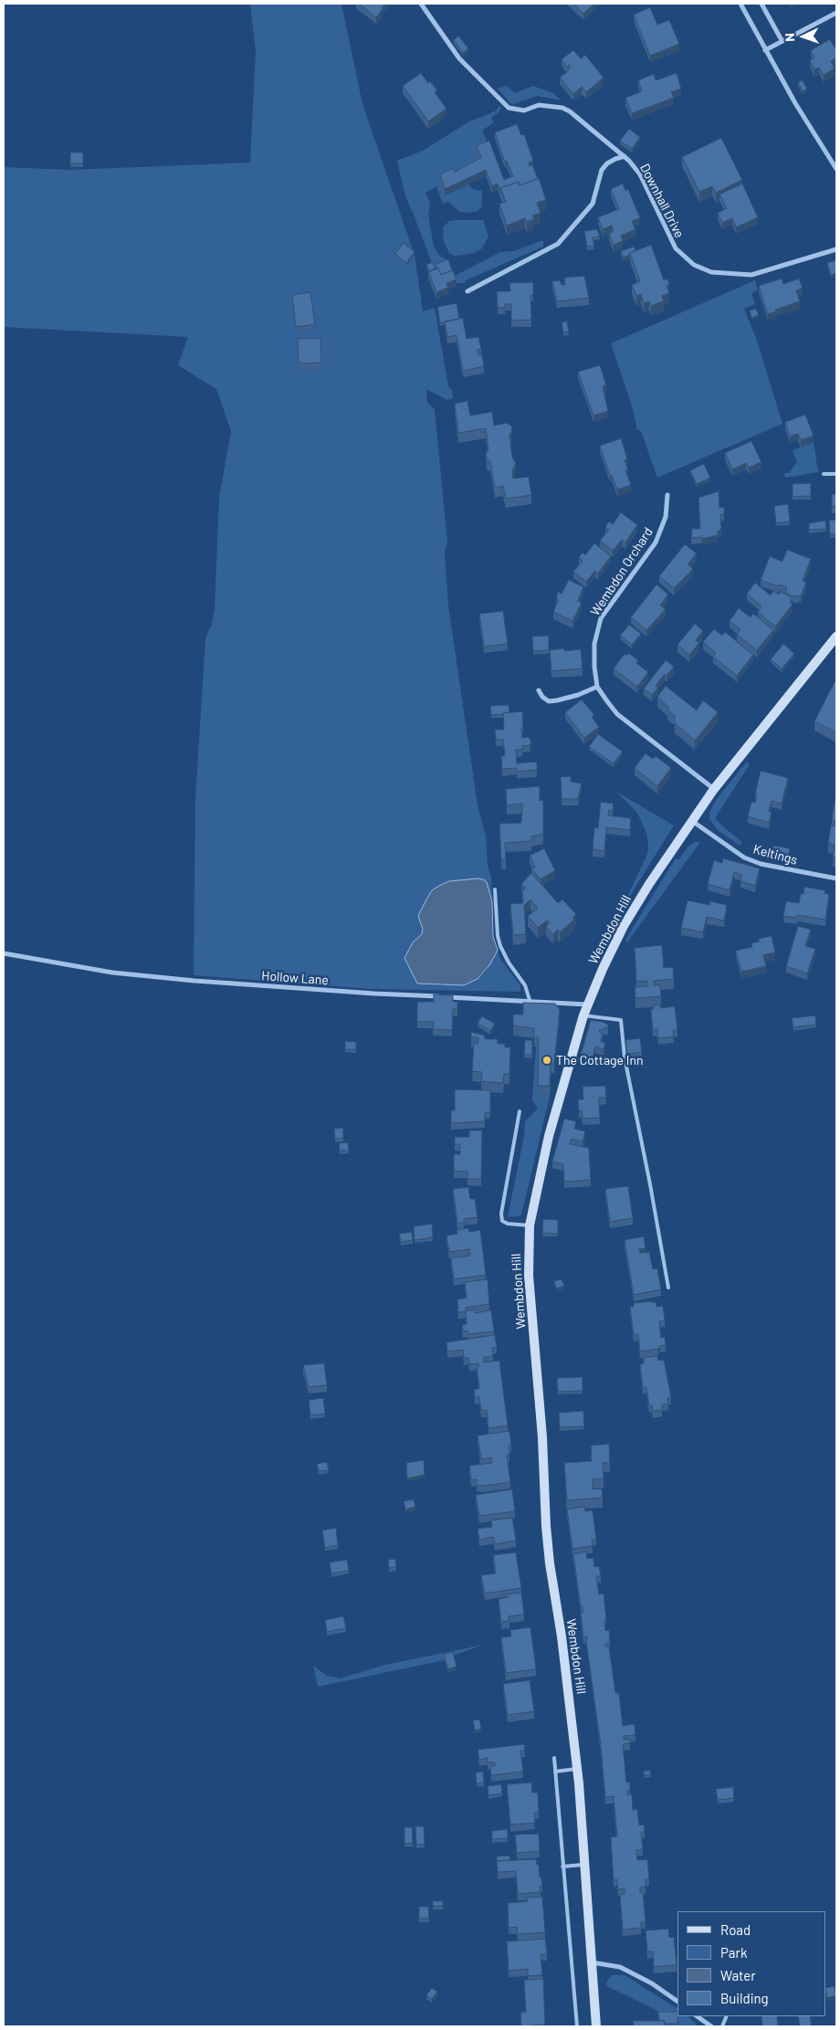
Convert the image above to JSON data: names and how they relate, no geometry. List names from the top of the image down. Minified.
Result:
{"streets":{"main road":["Wembdon Hill"],"street":["Downhall Drive","Wembdon Orchard","Keltings","Hollow Lane"]},"crossings":[["Wembdon Orchard","Wembdon Hill"],["Keltings","Wembdon Hill"],["Wembdon Hill","Hollow Lane"]],"places":["The Cottage Inn"],"legend":["Road","Park","Water","Building"],"north":"left"}
